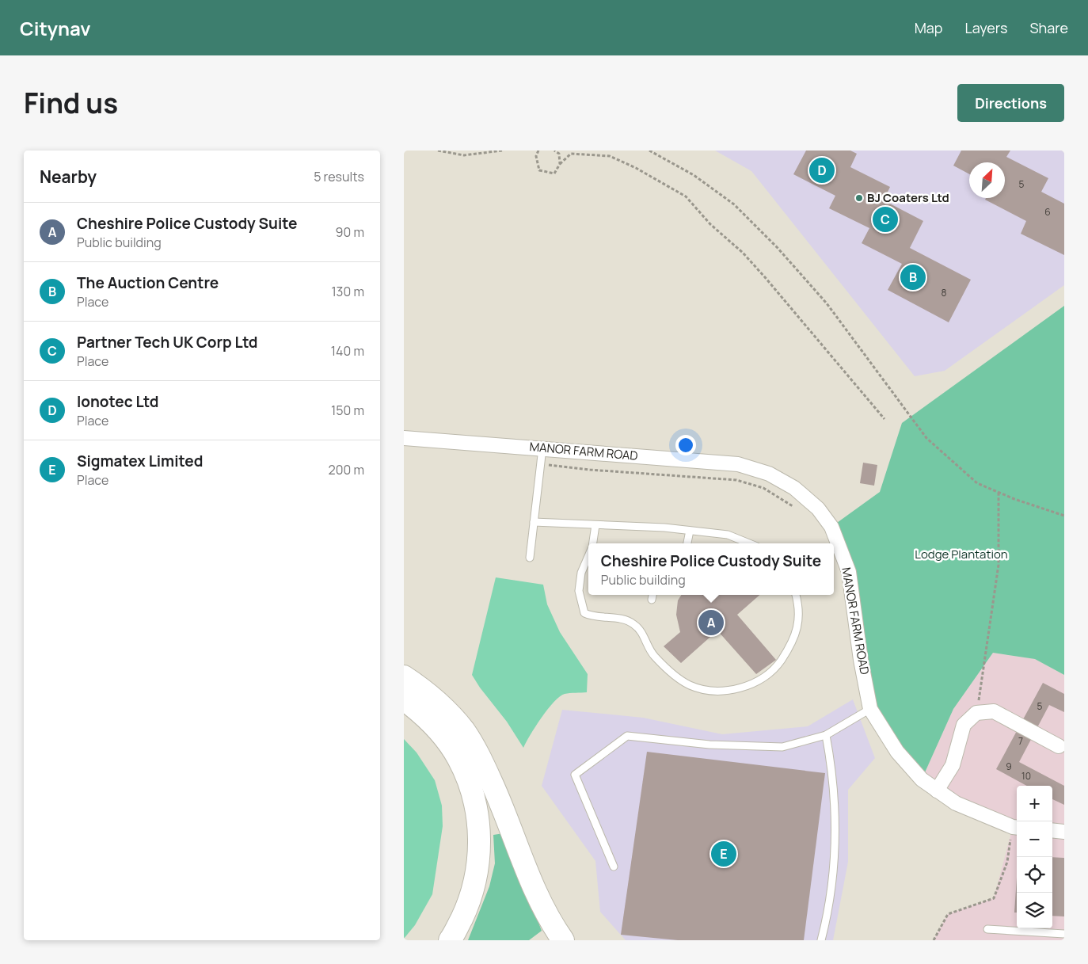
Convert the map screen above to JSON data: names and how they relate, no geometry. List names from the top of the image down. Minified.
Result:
{"streets":{"street":["MANOR FARM ROAD"]},"parks":["Lodge Plantation"],"places":["BJ Coaters Ltd"],"house_numbers":["5","6","8","5","7","9","10"],"north":"top right","page":{"header":"Citynav","nav":["Map","Layers","Share"],"title":"Find us","buttons":"Directions","heading":["Nearby","5 results"],"pins":["D","C","B","A","E"],"list":[{"mark":"A","name":"Cheshire Police Custody Suite","note":"Public building","value":"90 m"},{"mark":"B","name":"The Auction Centre","note":"Place","value":"130 m"},{"mark":"C","name":"Partner Tech UK Corp Ltd","note":"Place","value":"140 m"},{"mark":"D","name":"Ionotec Ltd","note":"Place","value":"150 m"},{"mark":"E","name":"Sigmatex Limited","note":"Place","value":"200 m"}],"popup":["Cheshire Police Custody Suite","Public building"],"map_buttons":["+","−"]}}
